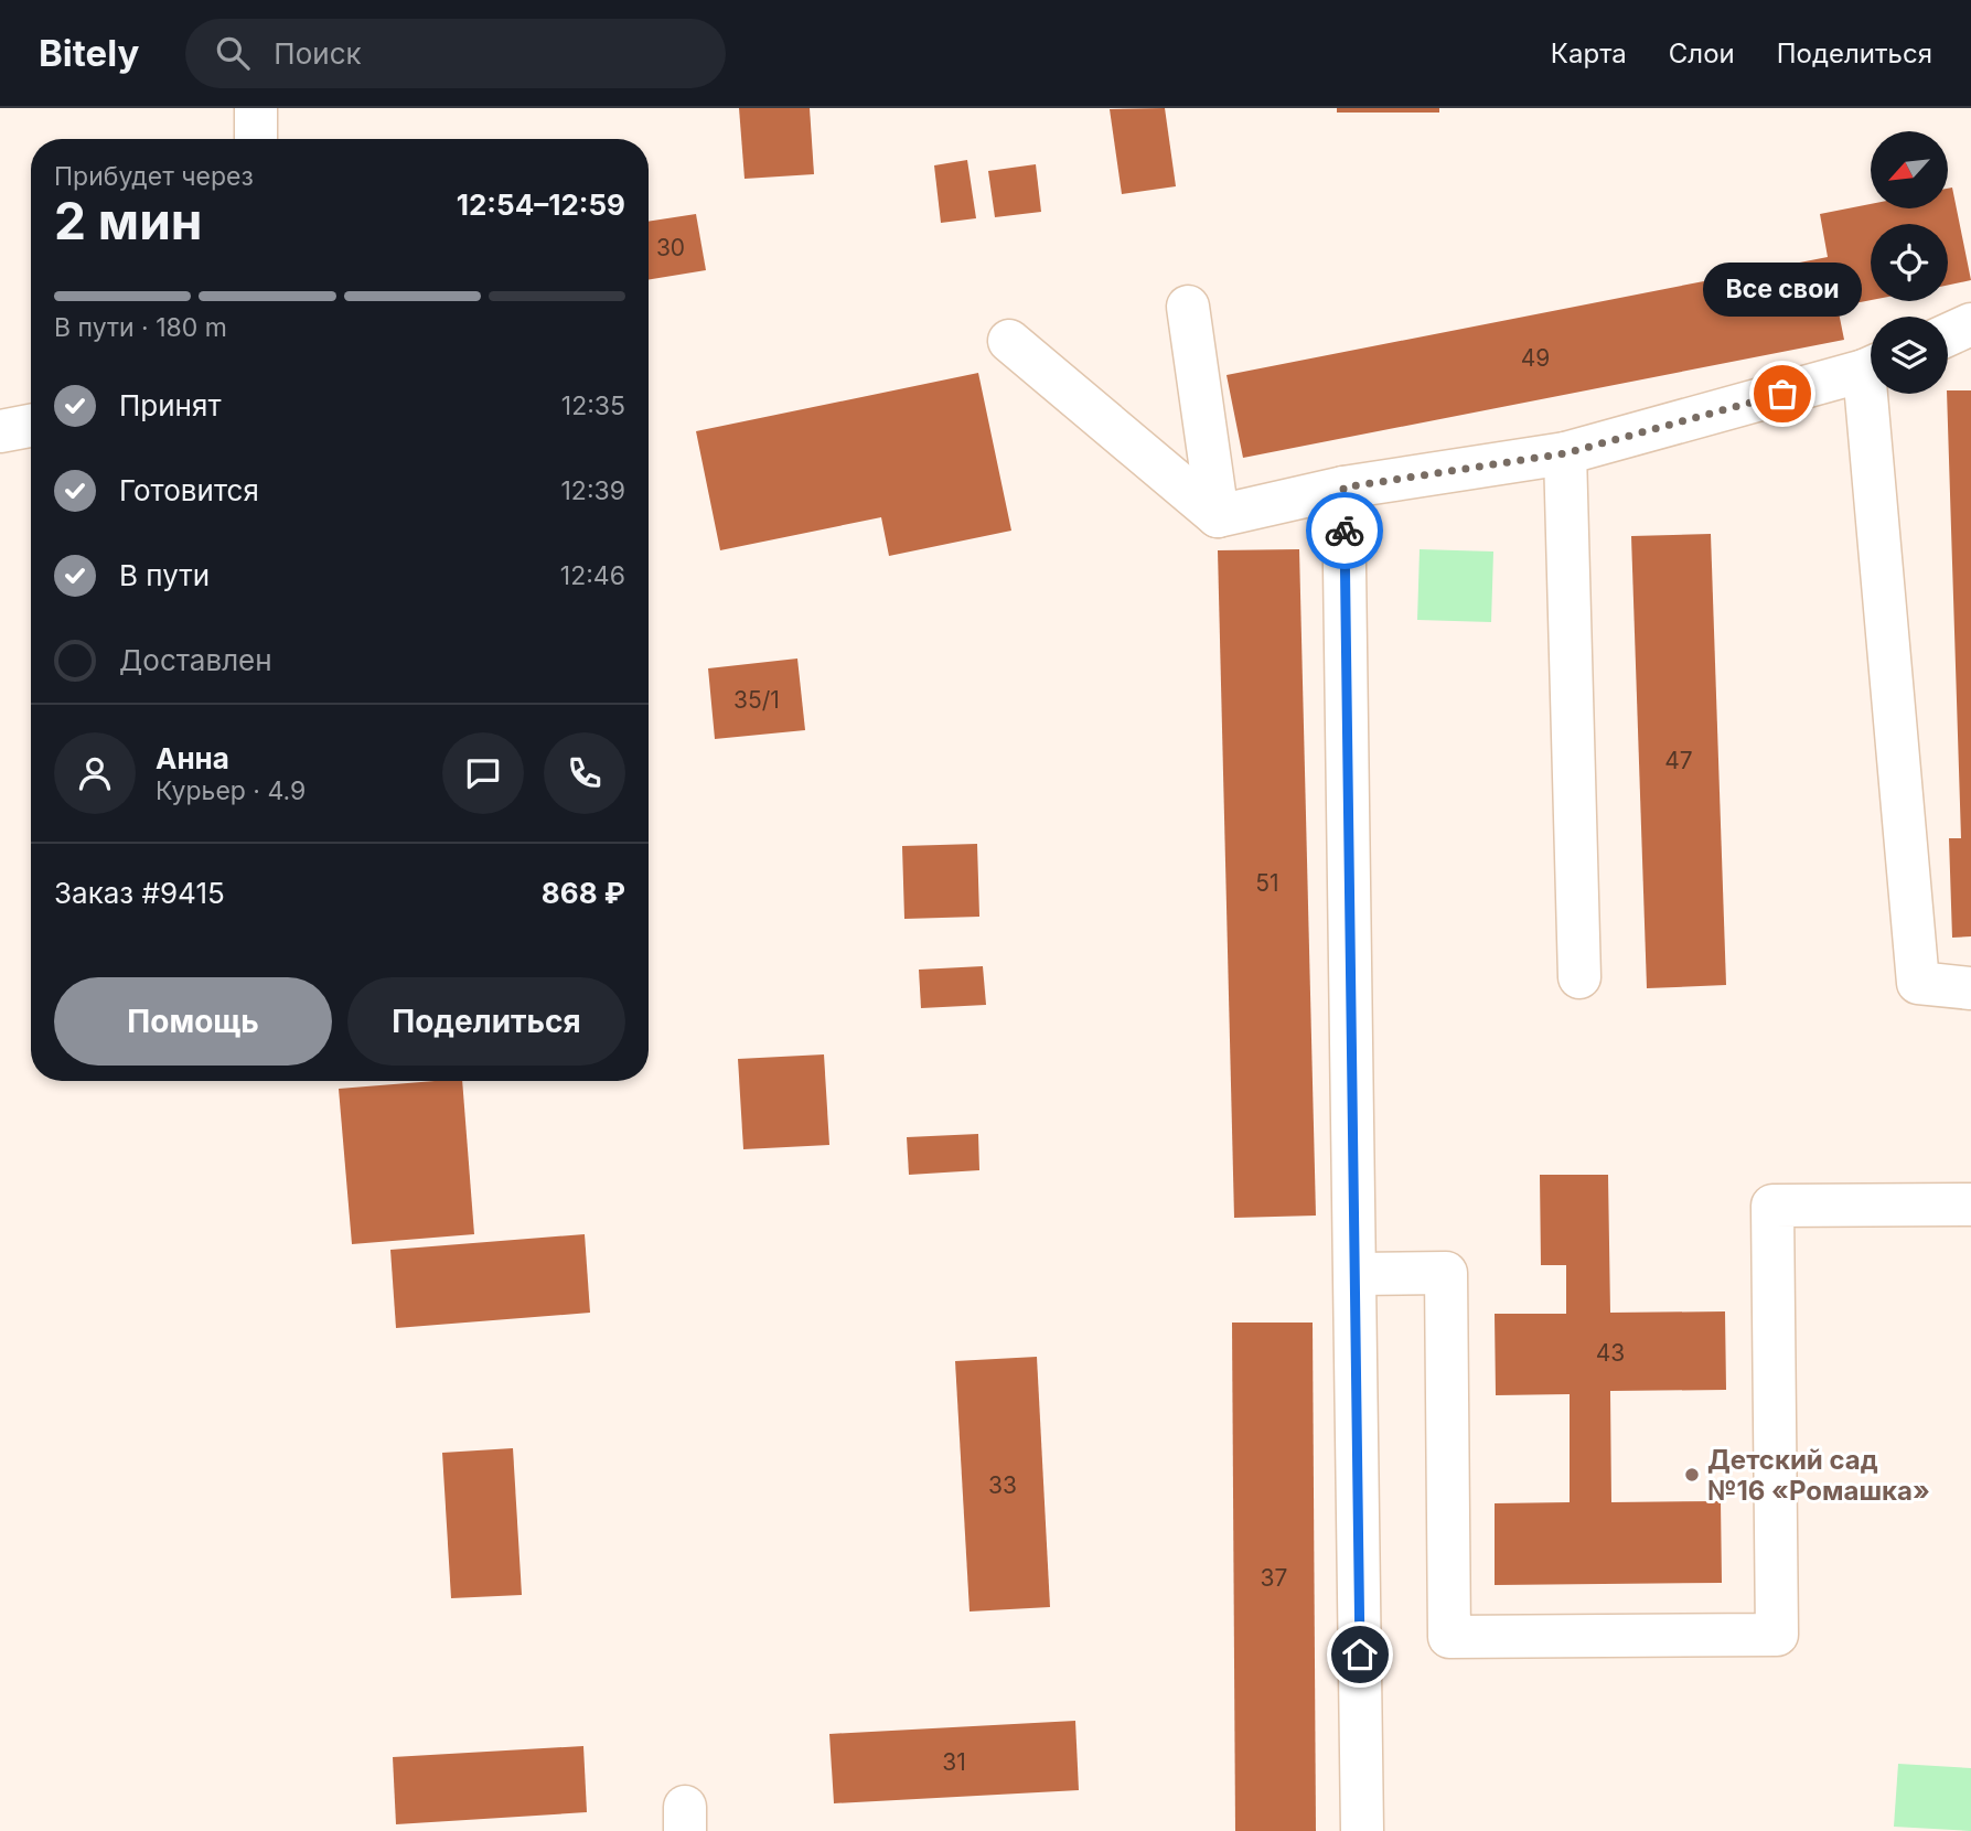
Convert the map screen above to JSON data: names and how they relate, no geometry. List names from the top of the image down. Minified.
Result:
{"places":["Все свои","Детский сад №16 «Ромашка»"],"house_numbers":["30","49","35/1","47","51","43","33","37","31"],"north":"bottom left","page":{"header":"Bitely","search":"Поиск","nav":["Карта","Слои","Поделиться"],"heading":["2 мин","Прибудет через","12:54–12:59"],"panel":["Анна","Курьер · 4.9","Заказ #9415","868 ₽"],"bubble":"Все свои","bar":"В пути · 180 m","list":[["Принят","12:35"],["Готовится","12:39"],["В пути","12:46"],"Доставлен"],"buttons":["Помощь","Поделиться"]}}
